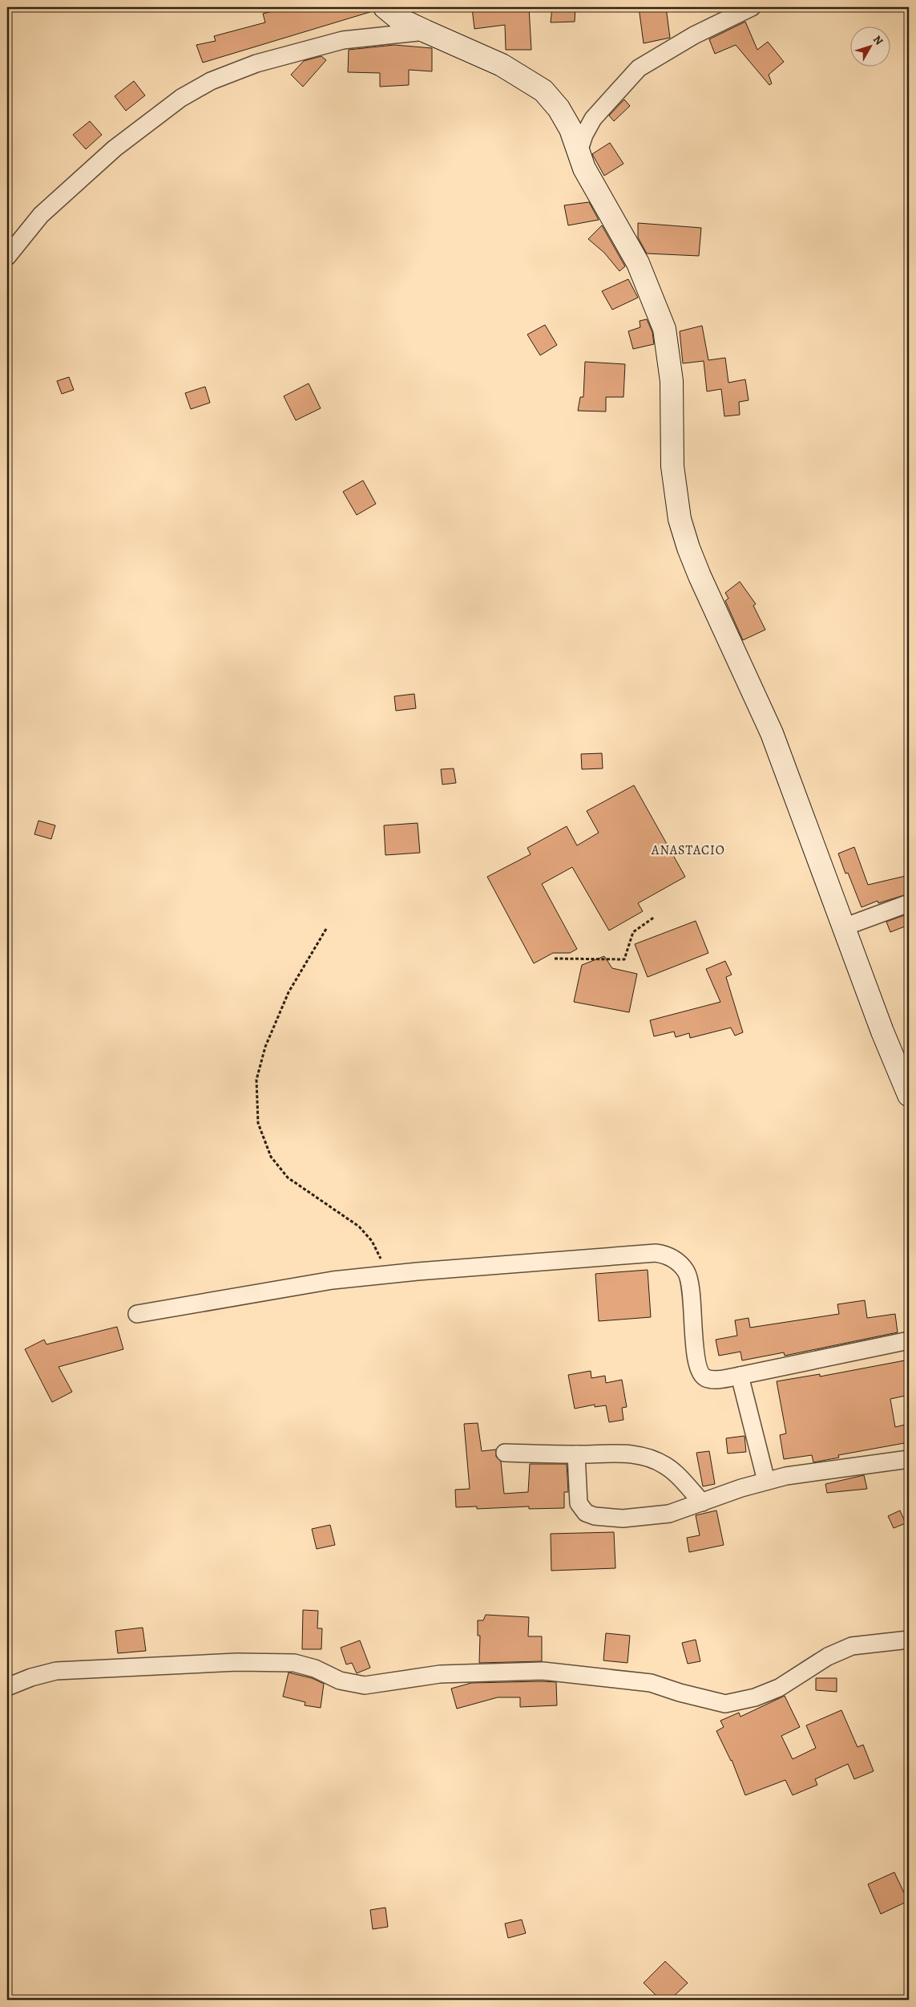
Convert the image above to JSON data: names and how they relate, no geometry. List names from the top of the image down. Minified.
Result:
{"districts":["ANASTACIO"],"north":"top right"}
